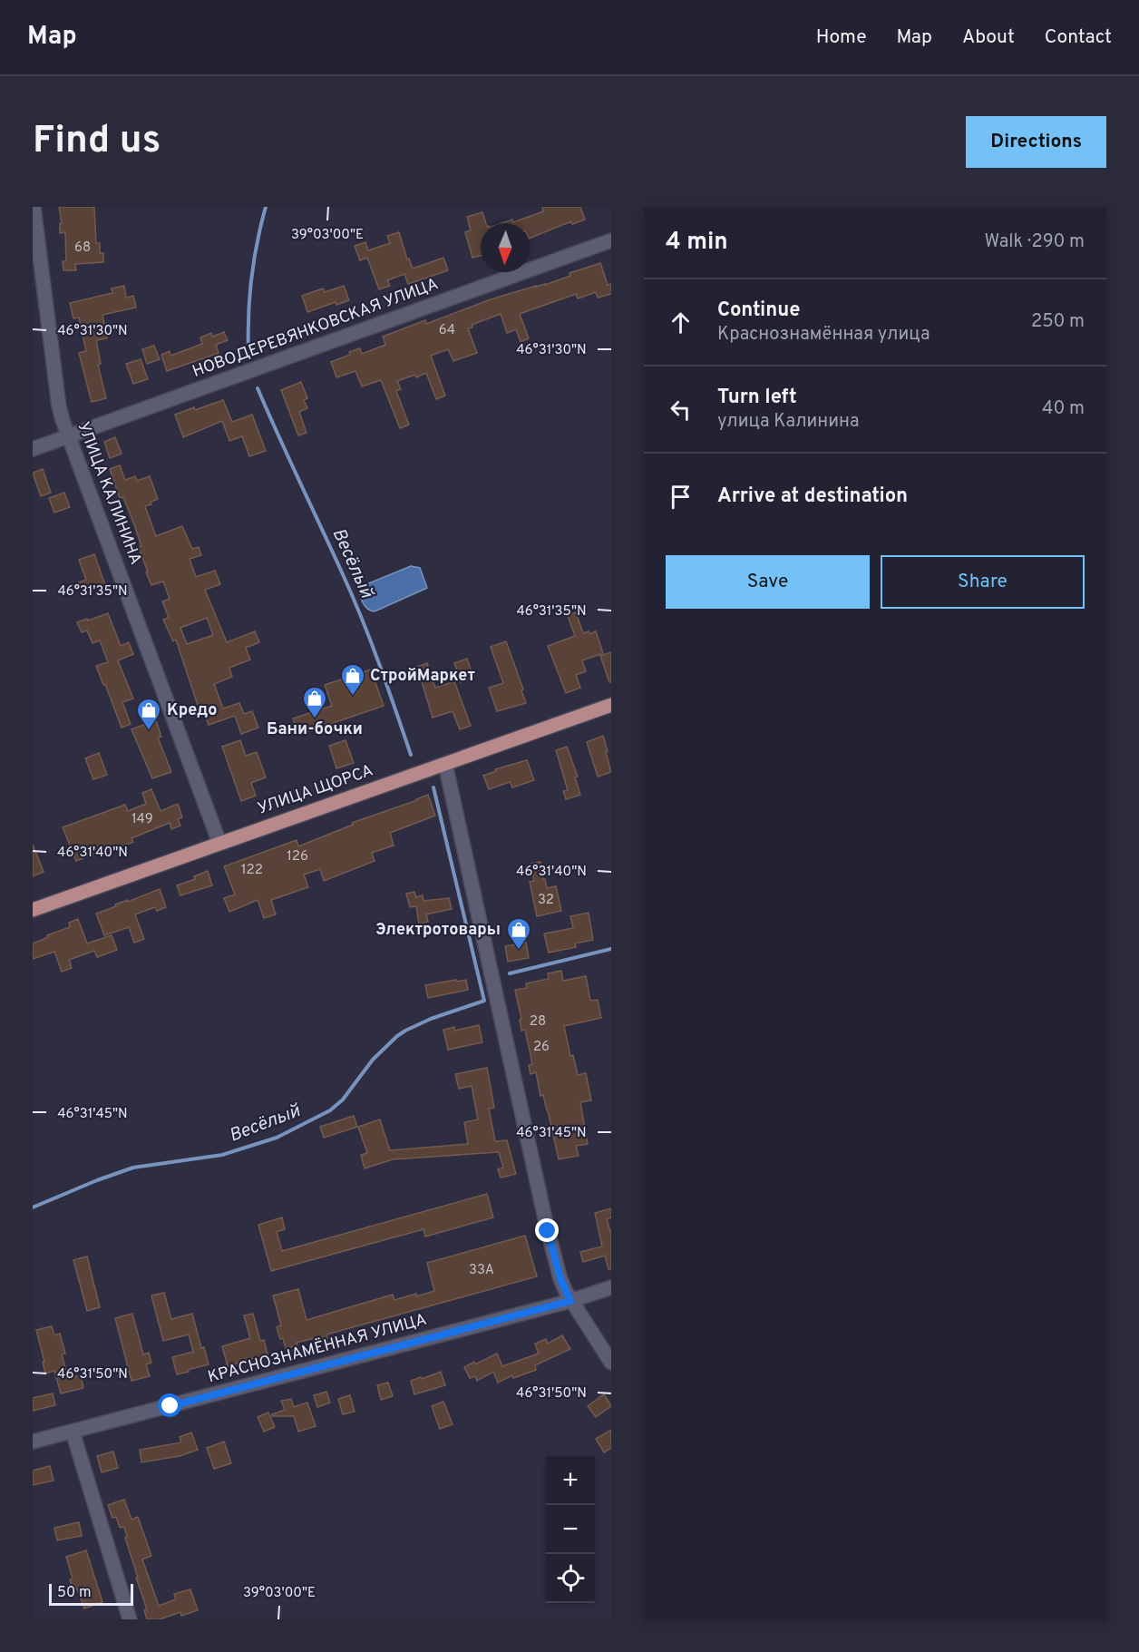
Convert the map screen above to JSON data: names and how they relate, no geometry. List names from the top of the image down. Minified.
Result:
{"streets":{"main road":["УЛИЦА ЩОРСА"],"street":["НОВОДЕРЕВЯНКОВСКАЯ УЛИЦА","УЛИЦА КАЛИНИНА","КРАСНОЗНАМЁННАЯ УЛИЦА"]},"crossings":[["НОВОДЕРЕВЯНКОВСКАЯ УЛИЦА","УЛИЦА КАЛИНИНА"],["УЛИЦА КАЛИНИНА","УЛИЦА ЩОРСА"]],"water":["Весёлый"],"places":{"shop":["СтройМаркет","Бани-бочки","Кредо","Электротовары"]},"house_numbers":["68","64","149","126","122","32","28","26","33А"],"scale_bar":"50 m","north":"bottom","page":{"header":"Map","nav":["Home","Map","About","Contact"],"buttons":["Directions",["Save","Share"]],"title":"Find us","heading":["4 min","Walk · 290 m"],"list":[["Continue","Краснознамённая улица","250 m"],["Turn left","улица Калинина","40 m"],"Arrive at destination"],"map_buttons":["+","−"],"scale":"50 m"},"coordinates":["39°03'00\"E","46°31'30\"N","46°31'35\"N","46°31'40\"N","46°31'45\"N","46°31'50\"N"]}
